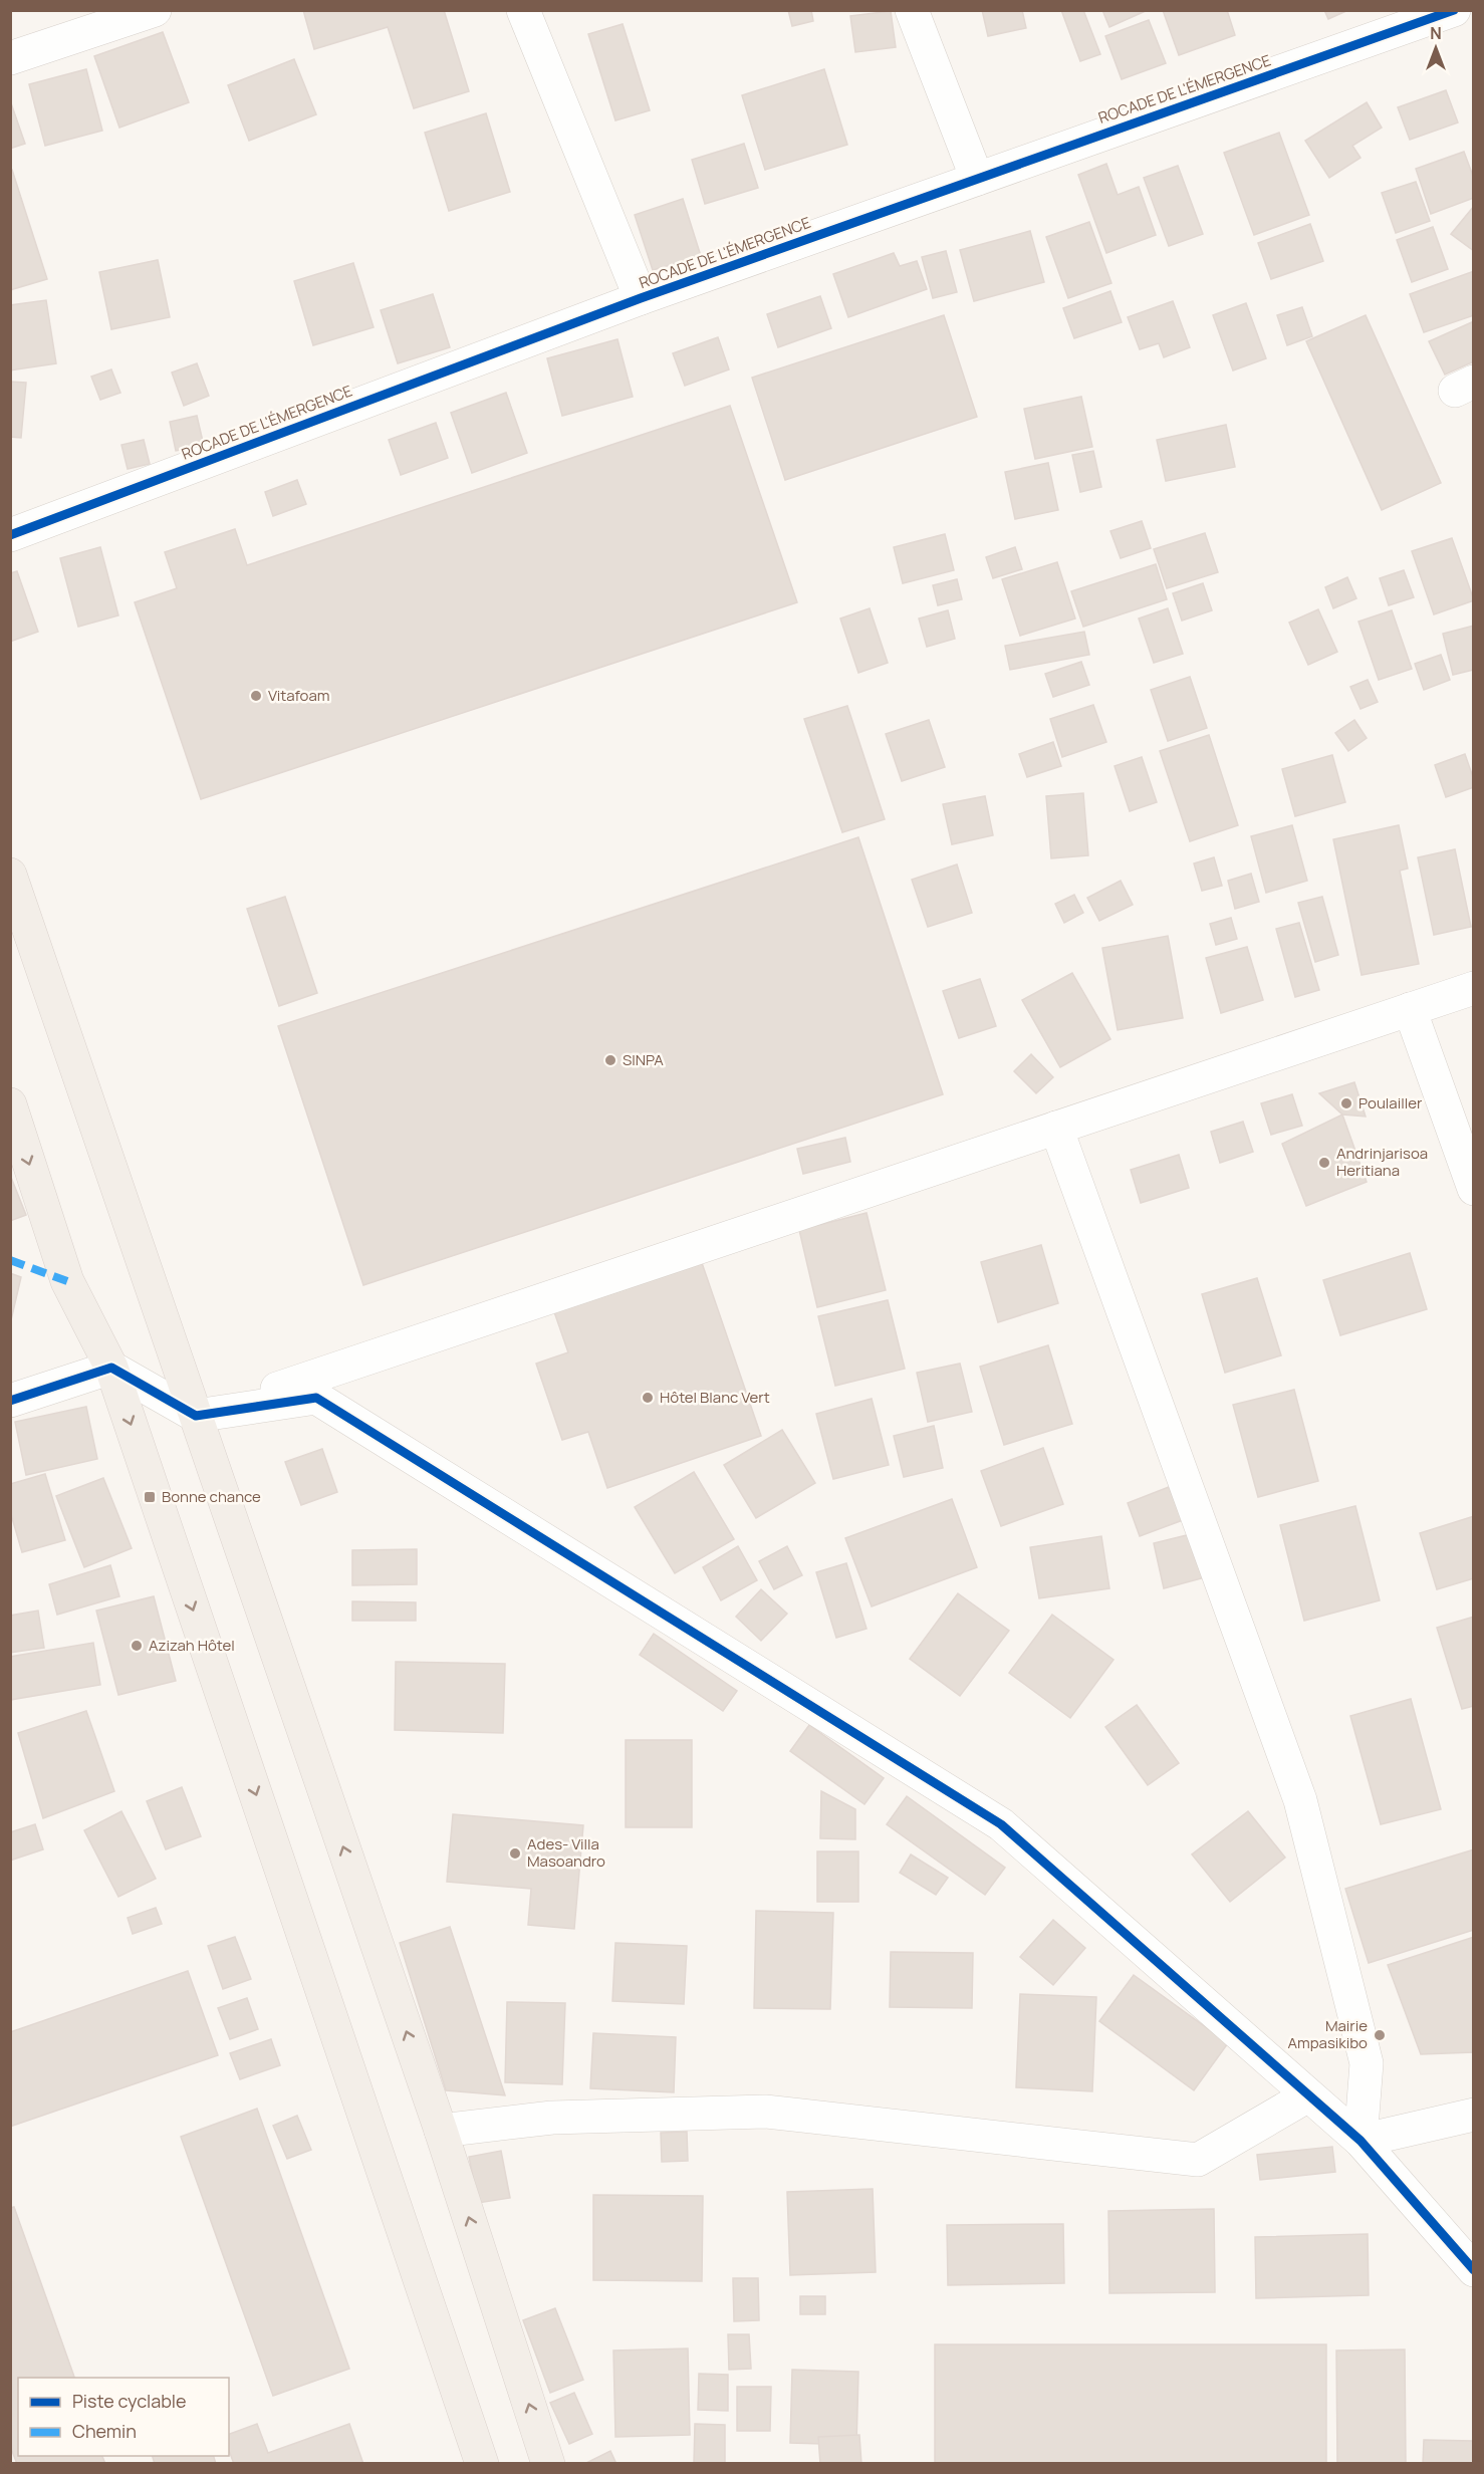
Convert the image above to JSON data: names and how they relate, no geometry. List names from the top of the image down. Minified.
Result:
{"streets":{"street":["ROCADE DE L'ÉMERGENCE"]},"places":{"other":["Vitafoam","SINPA","Poulailler","Andrinjarisoa Heritiana","Hôtel Blanc Vert","Azizah Hôtel","Ades- Villa Masoandro","Mairie Ampasikibo"],"transit":["Bonne chance"]},"legend":["Piste cyclable","Chemin"],"north":"top"}
